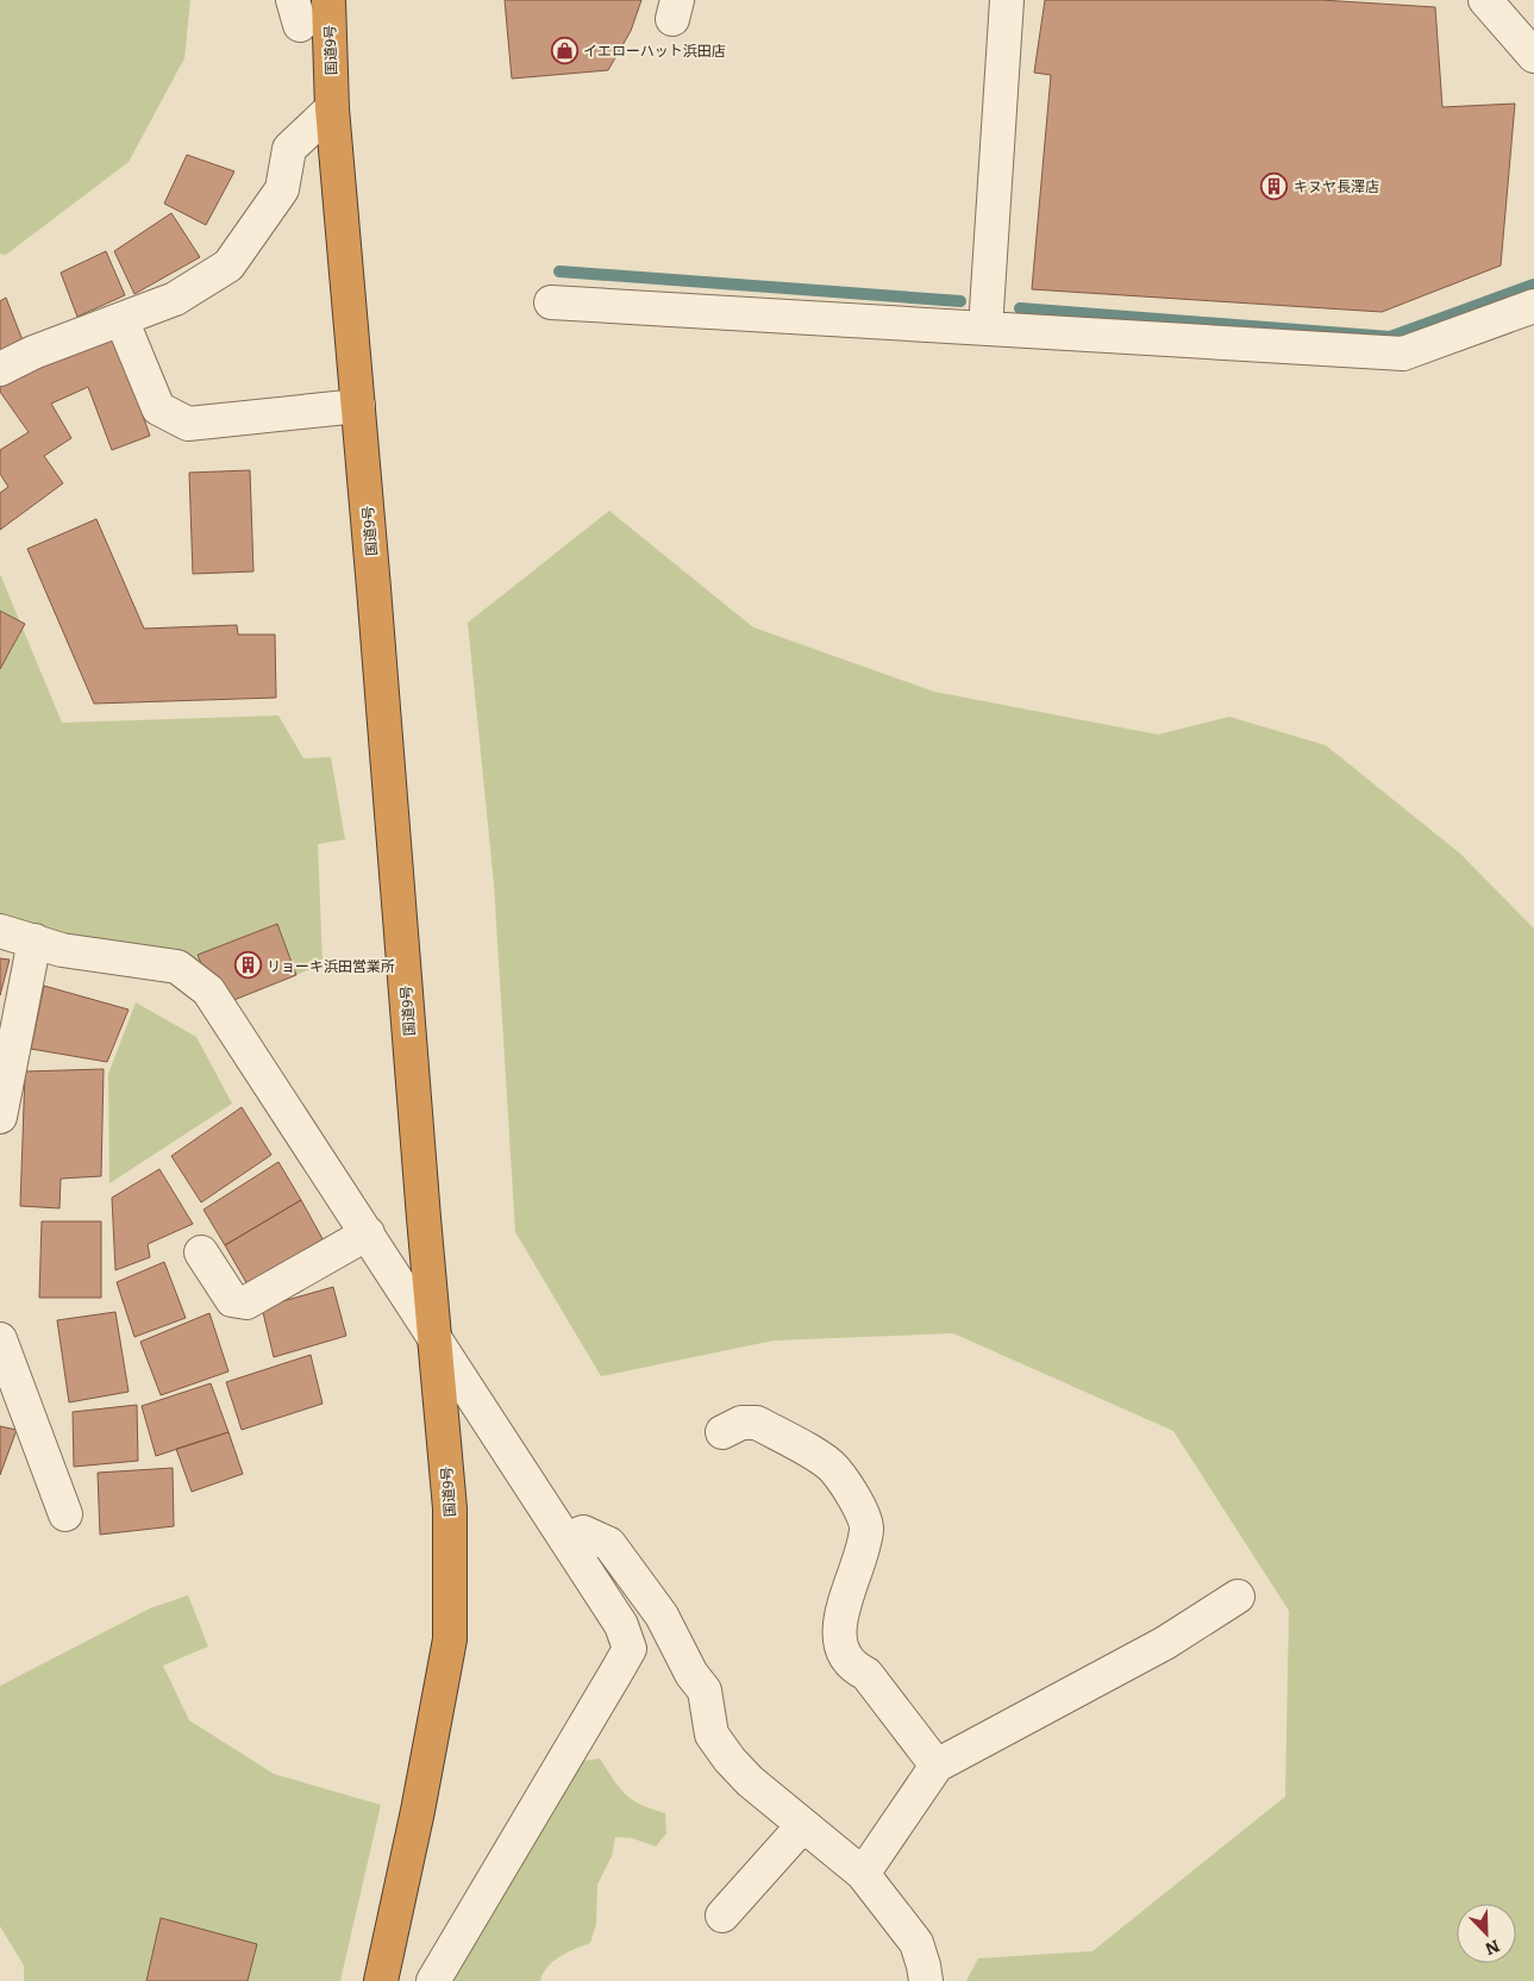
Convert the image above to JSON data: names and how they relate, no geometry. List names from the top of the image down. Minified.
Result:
{"streets":{"highway":["国道9号"]},"places":{"shop":["イエローハット浜田店"],"building":["キヌヤ長澤店","リョーキ浜田営業所"]},"north":"bottom right"}
